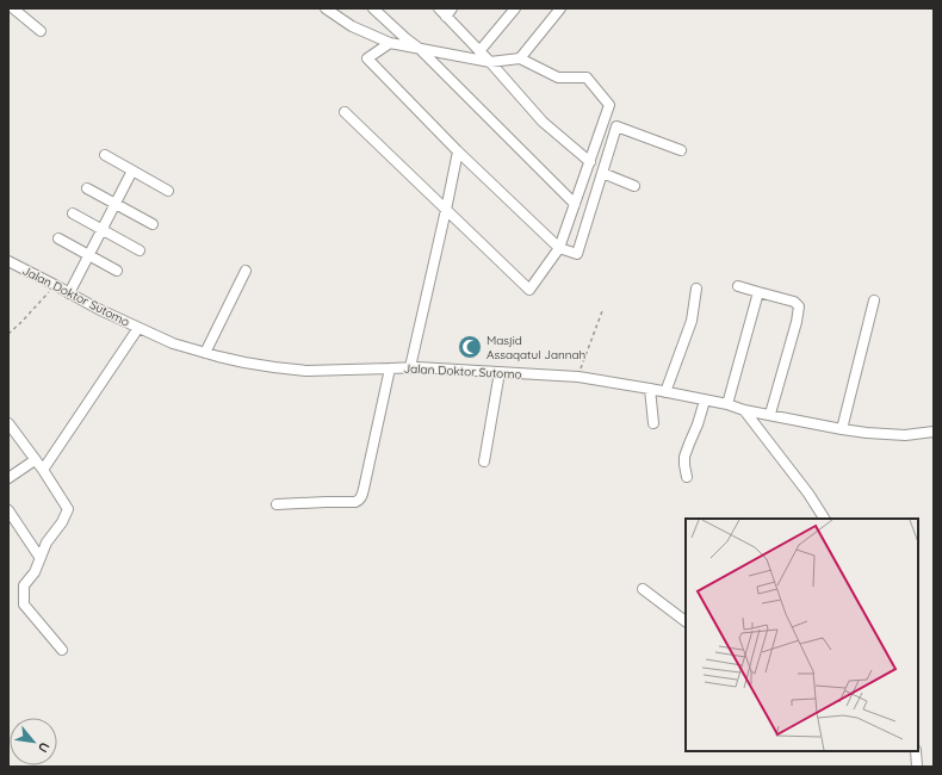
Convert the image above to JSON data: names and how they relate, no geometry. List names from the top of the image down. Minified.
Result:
{"streets":{"street":["Jalan Doktor Sutomo"]},"places":{"mosque":["Masjid Assaqatul Jannah"]},"north":"bottom right"}
